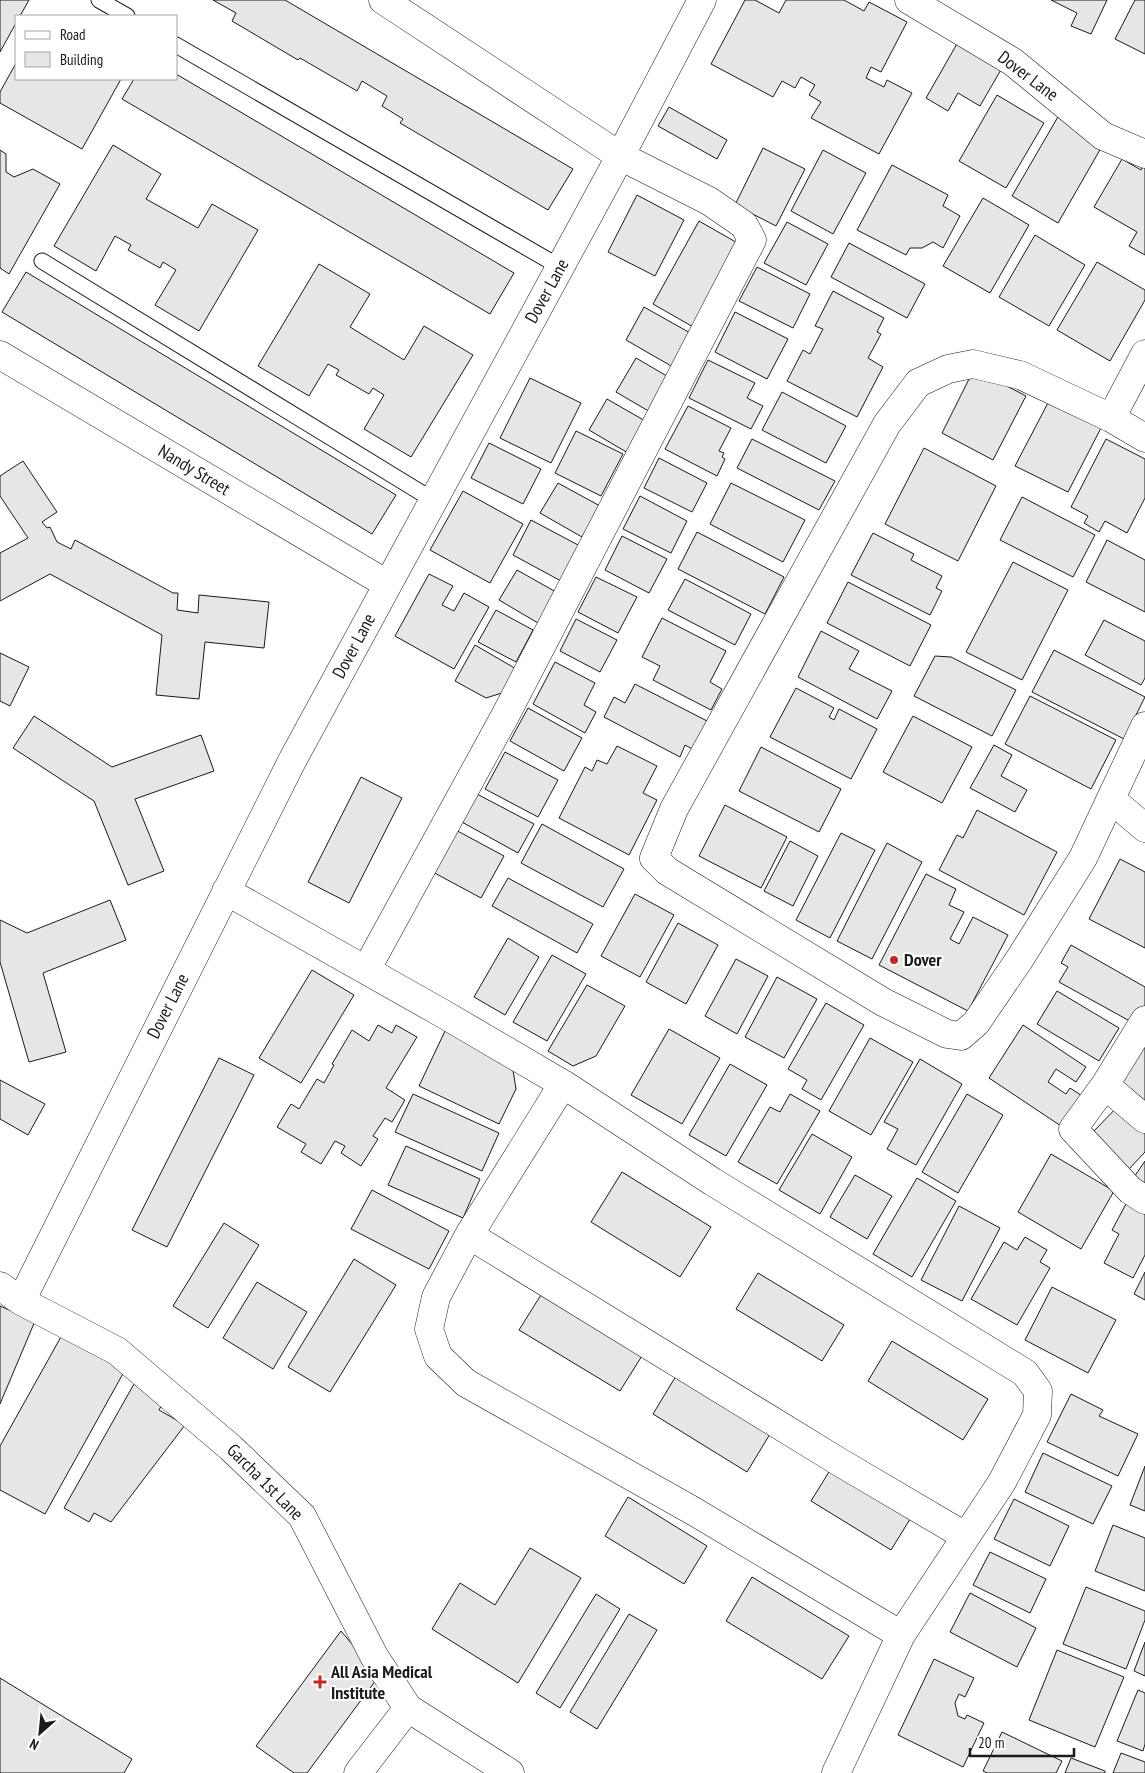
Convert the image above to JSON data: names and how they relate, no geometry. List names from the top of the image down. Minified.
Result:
{"streets":{"street":["Dover Lane","Nandy Street","Garcha 1st Lane"]},"crossings":[["Dover Lane","Nandy Street"],["Dover Lane","Garcha 1st Lane"]],"places":{"other":["Dover"],"health":["All Asia Medical Institute"]},"legend":["Road","Building"],"scale_bar":"20 m","north":"bottom left"}
